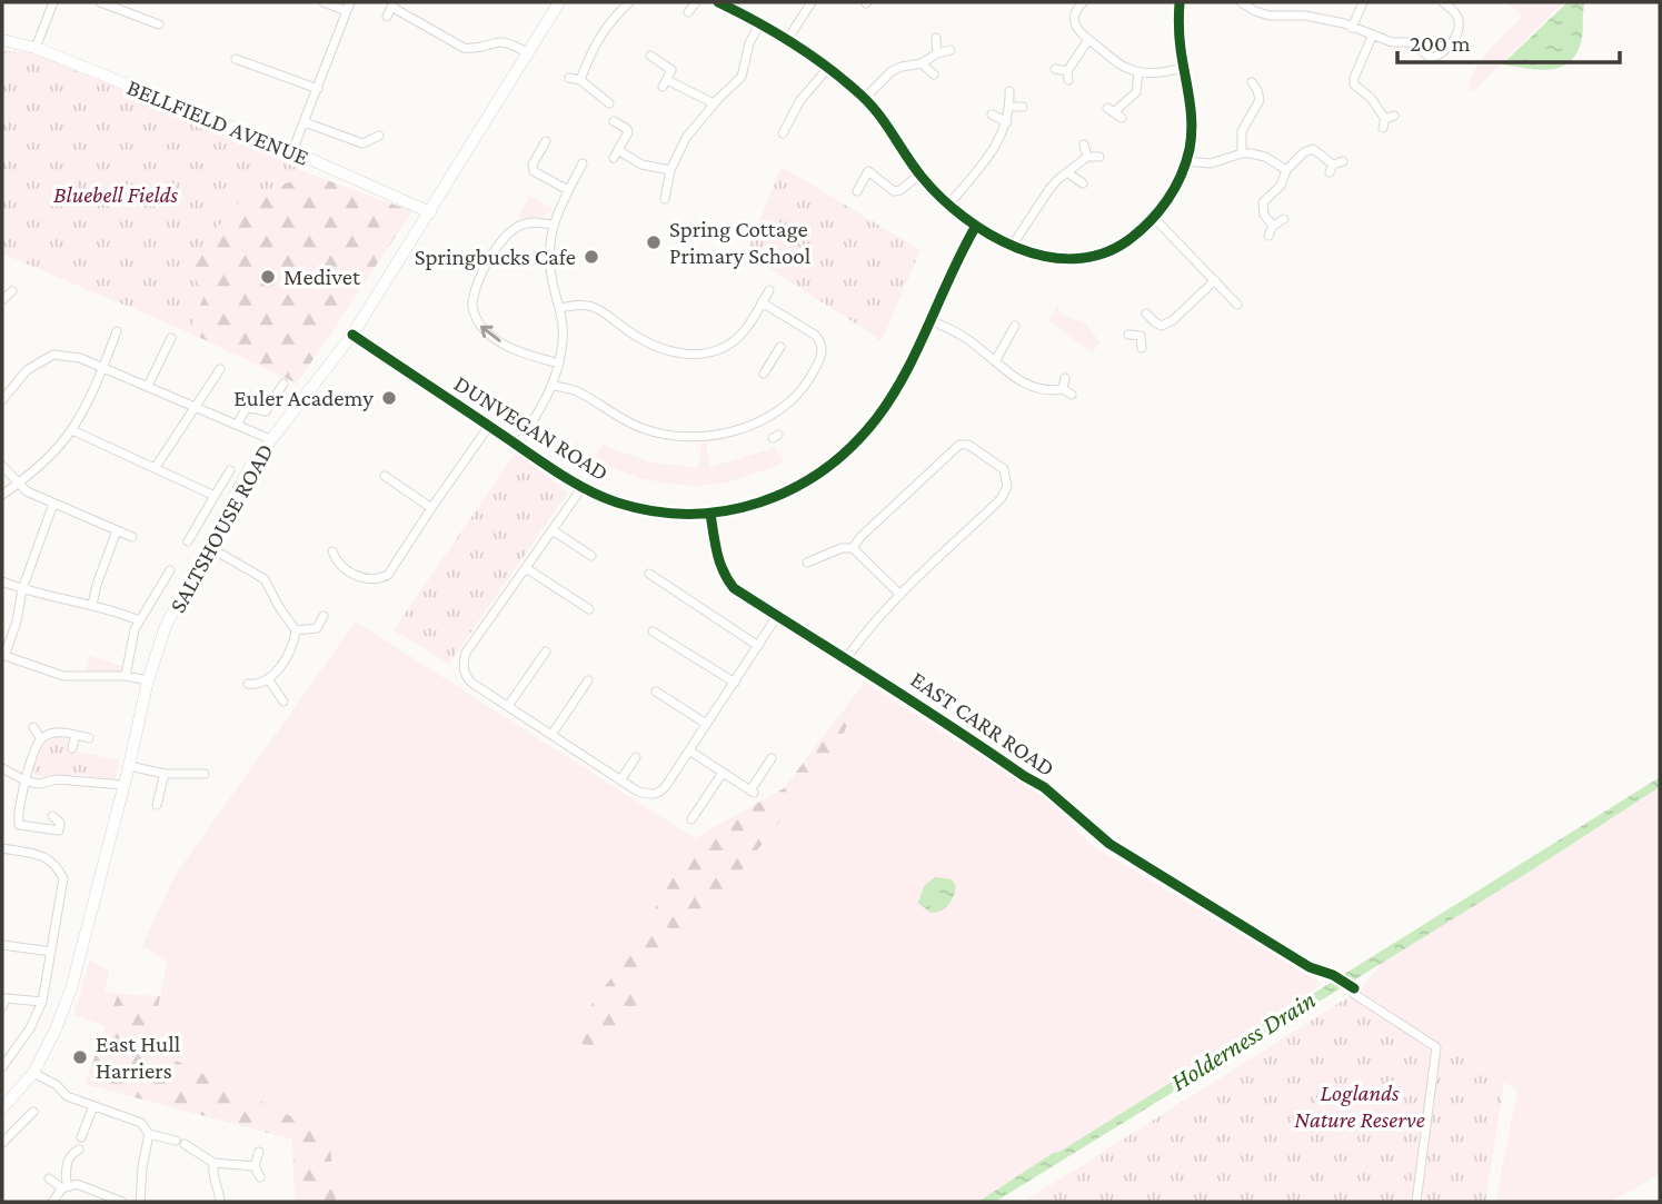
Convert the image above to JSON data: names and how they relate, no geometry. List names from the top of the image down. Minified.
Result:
{"streets":{"main road":["BELLFIELD AVENUE","SALTSHOUSE ROAD"],"street":["DUNVEGAN ROAD","EAST CARR ROAD"]},"crossings":[["BELLFIELD AVENUE","SALTSHOUSE ROAD"],["DUNVEGAN ROAD","SALTSHOUSE ROAD"],["DUNVEGAN ROAD","EAST CARR ROAD"]],"water":["Holderness Drain"],"parks":["Bluebell Fields","Loglands Nature Reserve"],"places":["Spring Cottage Primary School","Springbucks Cafe","Medivet","Euler Academy","East Hull Harriers"],"scale_bar":"200 m"}
